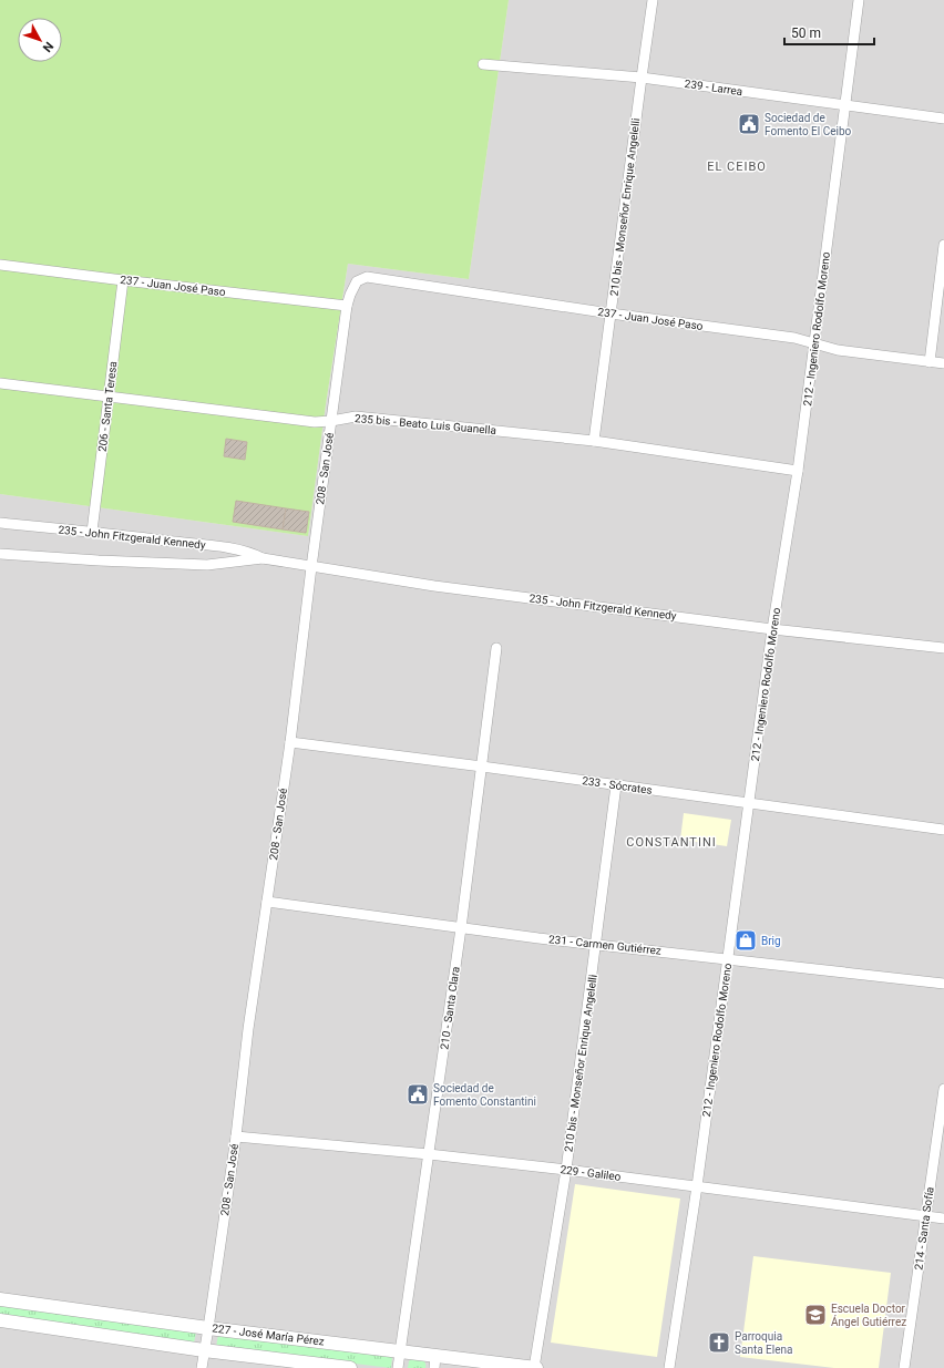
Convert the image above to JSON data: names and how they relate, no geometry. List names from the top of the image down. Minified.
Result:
{"streets":{"street":["239 - Larrea","210 bis - Monseñor Enrique Angelelli","237 - Juan José Paso","212 - Ingeniero Rodolfo Moreno","206 - Santa Teresa","235 bis - Beato Luis Guanella","208 - San José","235 - John Fitzgerald Kennedy","233 - Sócrates","231 - Carmen Gutiérrez","210 - Santa Clara","229 - Galileo","214 - Santa Sofía","227 - José María Pérez"]},"crossings":[["239 - Larrea","210 bis - Monseñor Enrique Angelelli"],["239 - Larrea","212 - Ingeniero Rodolfo Moreno"],["210 bis - Monseñor Enrique Angelelli","237 - Juan José Paso"],["210 bis - Monseñor Enrique Angelelli","235 bis - Beato Luis Guanella"],["210 bis - Monseñor Enrique Angelelli","233 - Sócrates"],["210 bis - Monseñor Enrique Angelelli","231 - Carmen Gutiérrez"],["210 bis - Monseñor Enrique Angelelli","229 - Galileo"],["210 bis - Monseñor Enrique Angelelli","227 - José María Pérez"],["237 - Juan José Paso","212 - Ingeniero Rodolfo Moreno"],["237 - Juan José Paso","206 - Santa Teresa"],["237 - Juan José Paso","208 - San José"],["212 - Ingeniero Rodolfo Moreno","235 bis - Beato Luis Guanella"],["212 - Ingeniero Rodolfo Moreno","235 - John Fitzgerald Kennedy"],["212 - Ingeniero Rodolfo Moreno","233 - Sócrates"],["212 - Ingeniero Rodolfo Moreno","231 - Carmen Gutiérrez"],["212 - Ingeniero Rodolfo Moreno","229 - Galileo"],["206 - Santa Teresa","235 bis - Beato Luis Guanella"],["206 - Santa Teresa","235 - John Fitzgerald Kennedy"],["235 bis - Beato Luis Guanella","208 - San José"],["208 - San José","235 - John Fitzgerald Kennedy"],["208 - San José","233 - Sócrates"],["208 - San José","231 - Carmen Gutiérrez"],["208 - San José","229 - Galileo"],["208 - San José","227 - José María Pérez"],["233 - Sócrates","210 - Santa Clara"],["231 - Carmen Gutiérrez","210 - Santa Clara"],["210 - Santa Clara","229 - Galileo"],["210 - Santa Clara","227 - José María Pérez"],["229 - Galileo","214 - Santa Sofía"]],"districts":["EL CEIBO","CONSTANTINI"],"places":{"public building":["Sociedad de Fomento El Ceibo","Sociedad de Fomento Constantini"],"shop":["Brig"],"school or university":["Escuela Doctor Ángel Gutiérrez"],"church":["Parroquia Santa Elena"]},"scale_bar":"50 m","north":"bottom right"}
